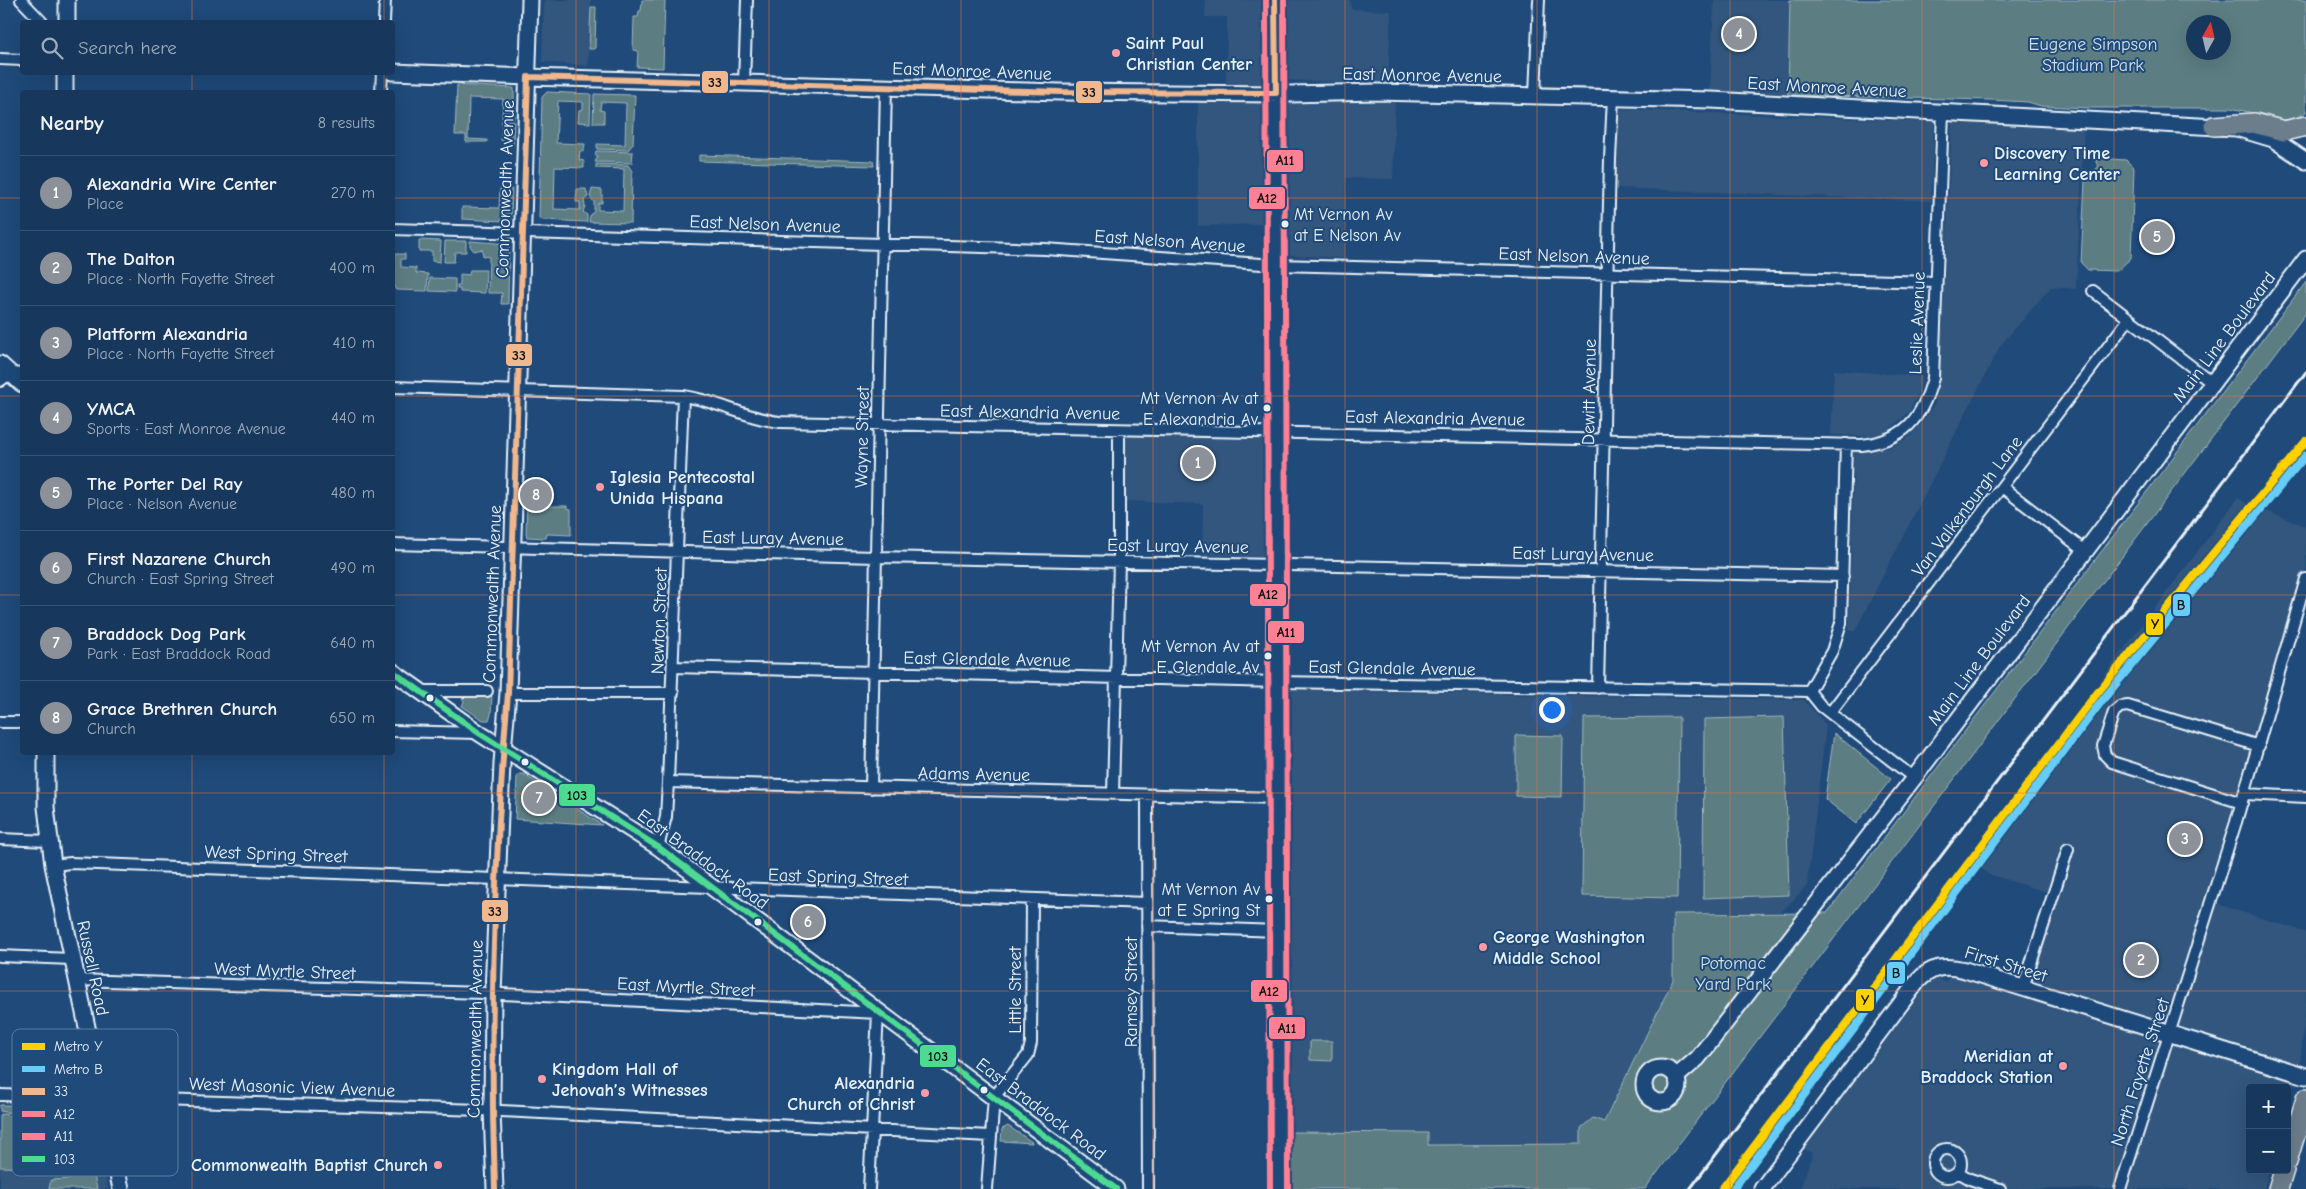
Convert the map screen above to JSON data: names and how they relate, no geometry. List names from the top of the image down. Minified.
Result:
{"streets":{"street":["East Monroe Avenue","Commonwealth Avenue","East Nelson Avenue","Leslie Avenue","Main Line Boulevard","Dewitt Avenue","East Alexandria Avenue","Wayne Street","Van Valkenburgh Lane","East Luray Avenue","Newton Street","East Glendale Avenue","Adams Avenue","West Spring Street","East Braddock Road","East Spring Street","First Street","Russell Road","West Myrtle Street","East Myrtle Street","Little Street","Ramsey Street","North Fayette Street","West Masonic View Avenue"]},"crossings":[["East Monroe Avenue","Commonwealth Avenue"],["East Monroe Avenue","Leslie Avenue"],["East Monroe Avenue","Dewitt Avenue"],["East Monroe Avenue","Wayne Street"],["Commonwealth Avenue","East Nelson Avenue"],["Commonwealth Avenue","East Alexandria Avenue"],["Commonwealth Avenue","East Luray Avenue"],["Commonwealth Avenue","West Spring Street"],["Commonwealth Avenue","East Braddock Road"],["Commonwealth Avenue","East Spring Street"],["Commonwealth Avenue","West Myrtle Street"],["Commonwealth Avenue","East Myrtle Street"],["Commonwealth Avenue","West Masonic View Avenue"],["East Nelson Avenue","Leslie Avenue"],["East Nelson Avenue","Dewitt Avenue"],["East Nelson Avenue","Wayne Street"],["Leslie Avenue","East Alexandria Avenue"],["Dewitt Avenue","East Alexandria Avenue"],["Dewitt Avenue","East Luray Avenue"],["Dewitt Avenue","East Glendale Avenue"],["East Alexandria Avenue","Wayne Street"],["East Alexandria Avenue","Newton Street"],["Wayne Street","East Luray Avenue"],["Wayne Street","East Glendale Avenue"],["Wayne Street","Adams Avenue"],["East Luray Avenue","Newton Street"],["Newton Street","East Glendale Avenue"],["Newton Street","Adams Avenue"],["Newton Street","East Braddock Road"],["Adams Avenue","Ramsey Street"],["West Spring Street","East Spring Street"],["West Spring Street","Russell Road"],["East Braddock Road","East Spring Street"],["East Braddock Road","East Myrtle Street"],["East Braddock Road","Little Street"],["East Spring Street","Little Street"],["East Spring Street","Ramsey Street"],["First Street","North Fayette Street"],["Russell Road","West Myrtle Street"],["West Myrtle Street","East Myrtle Street"]],"parks":["Eugene Simpson Stadium Park","Potomac Yard Park"],"places":["Saint Paul Christian Center","Discovery Time Learning Center","Mt Vernon Av at E Nelson Av","Mt Vernon Av at E Alexandria Av","Iglesia Pentecostal Unida Hispana","Mt Vernon Av at E Glendale Av","Mt Vernon Av at E Spring St","George Washington Middle School","Meridian at Braddock Station","Kingdom Hall of Jehovah’s Witnesses","Alexandria Church of Christ","Commonwealth Baptist Church"],"lines":["transit line 33","transit line A12","transit line A11","metro line Y","metro line B","transit line 103"],"legend":["Metro Y","Metro B","33","A12","A11","103"],"north":"top","page":{"pins":["4","5","1","8","7","3","6","2"],"search":"Search here","heading":["Nearby","8 results"],"list":[{"mark":"1","name":"Alexandria Wire Center","note":"Place","value":"270 m"},{"mark":"2","name":"The Dalton","note":"Place · North Fayette Street","value":"400 m"},{"mark":"3","name":"Platform Alexandria","note":"Place · North Fayette Street","value":"410 m"},{"mark":"4","name":"YMCA","note":"Sports · East Monroe Avenue","value":"440 m"},{"mark":"5","name":"The Porter Del Ray","note":"Place · Nelson Avenue","value":"480 m"},{"mark":"6","name":"First Nazarene Church","note":"Church · East Spring Street","value":"490 m"},{"mark":"7","name":"Braddock Dog Park","note":"Park · East Braddock Road","value":"640 m"},{"mark":"8","name":"Grace Brethren Church","note":"Church","value":"650 m"}],"map_buttons":["+","−"]}}
